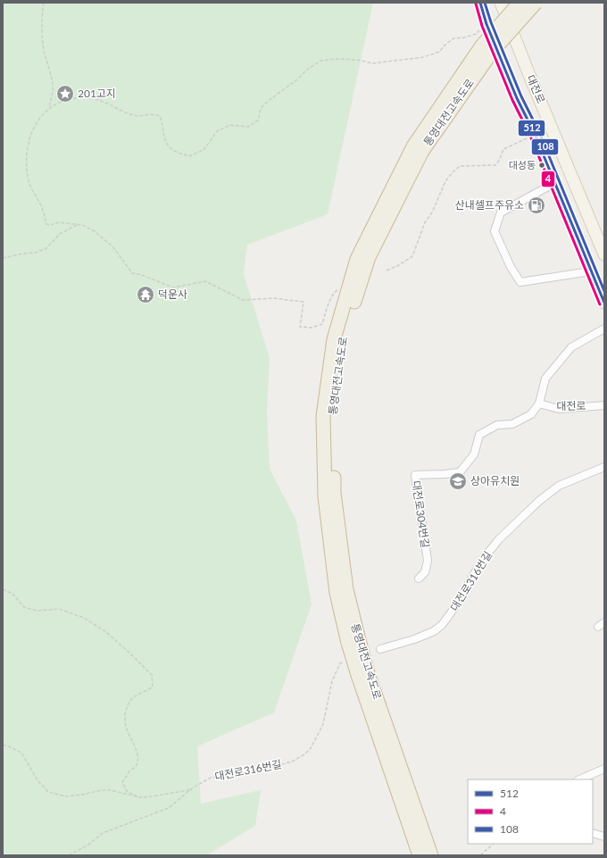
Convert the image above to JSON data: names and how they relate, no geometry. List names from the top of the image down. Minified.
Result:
{"streets":{"highway":["통영대전고속도로"],"main road":["대전로"],"street":["대전로304번길","대전로316번길"]},"crossings":[["대전로","대전로304번길"]],"places":{"place":["201고지"],"other":["대성동"],"fuel station":["산내셀프주유소"],"temple":["덕운사"],"school or university":["상아유치원"]},"lines":["transit line 512","transit line 108","transit line 4"],"legend":["512","4","108"]}
